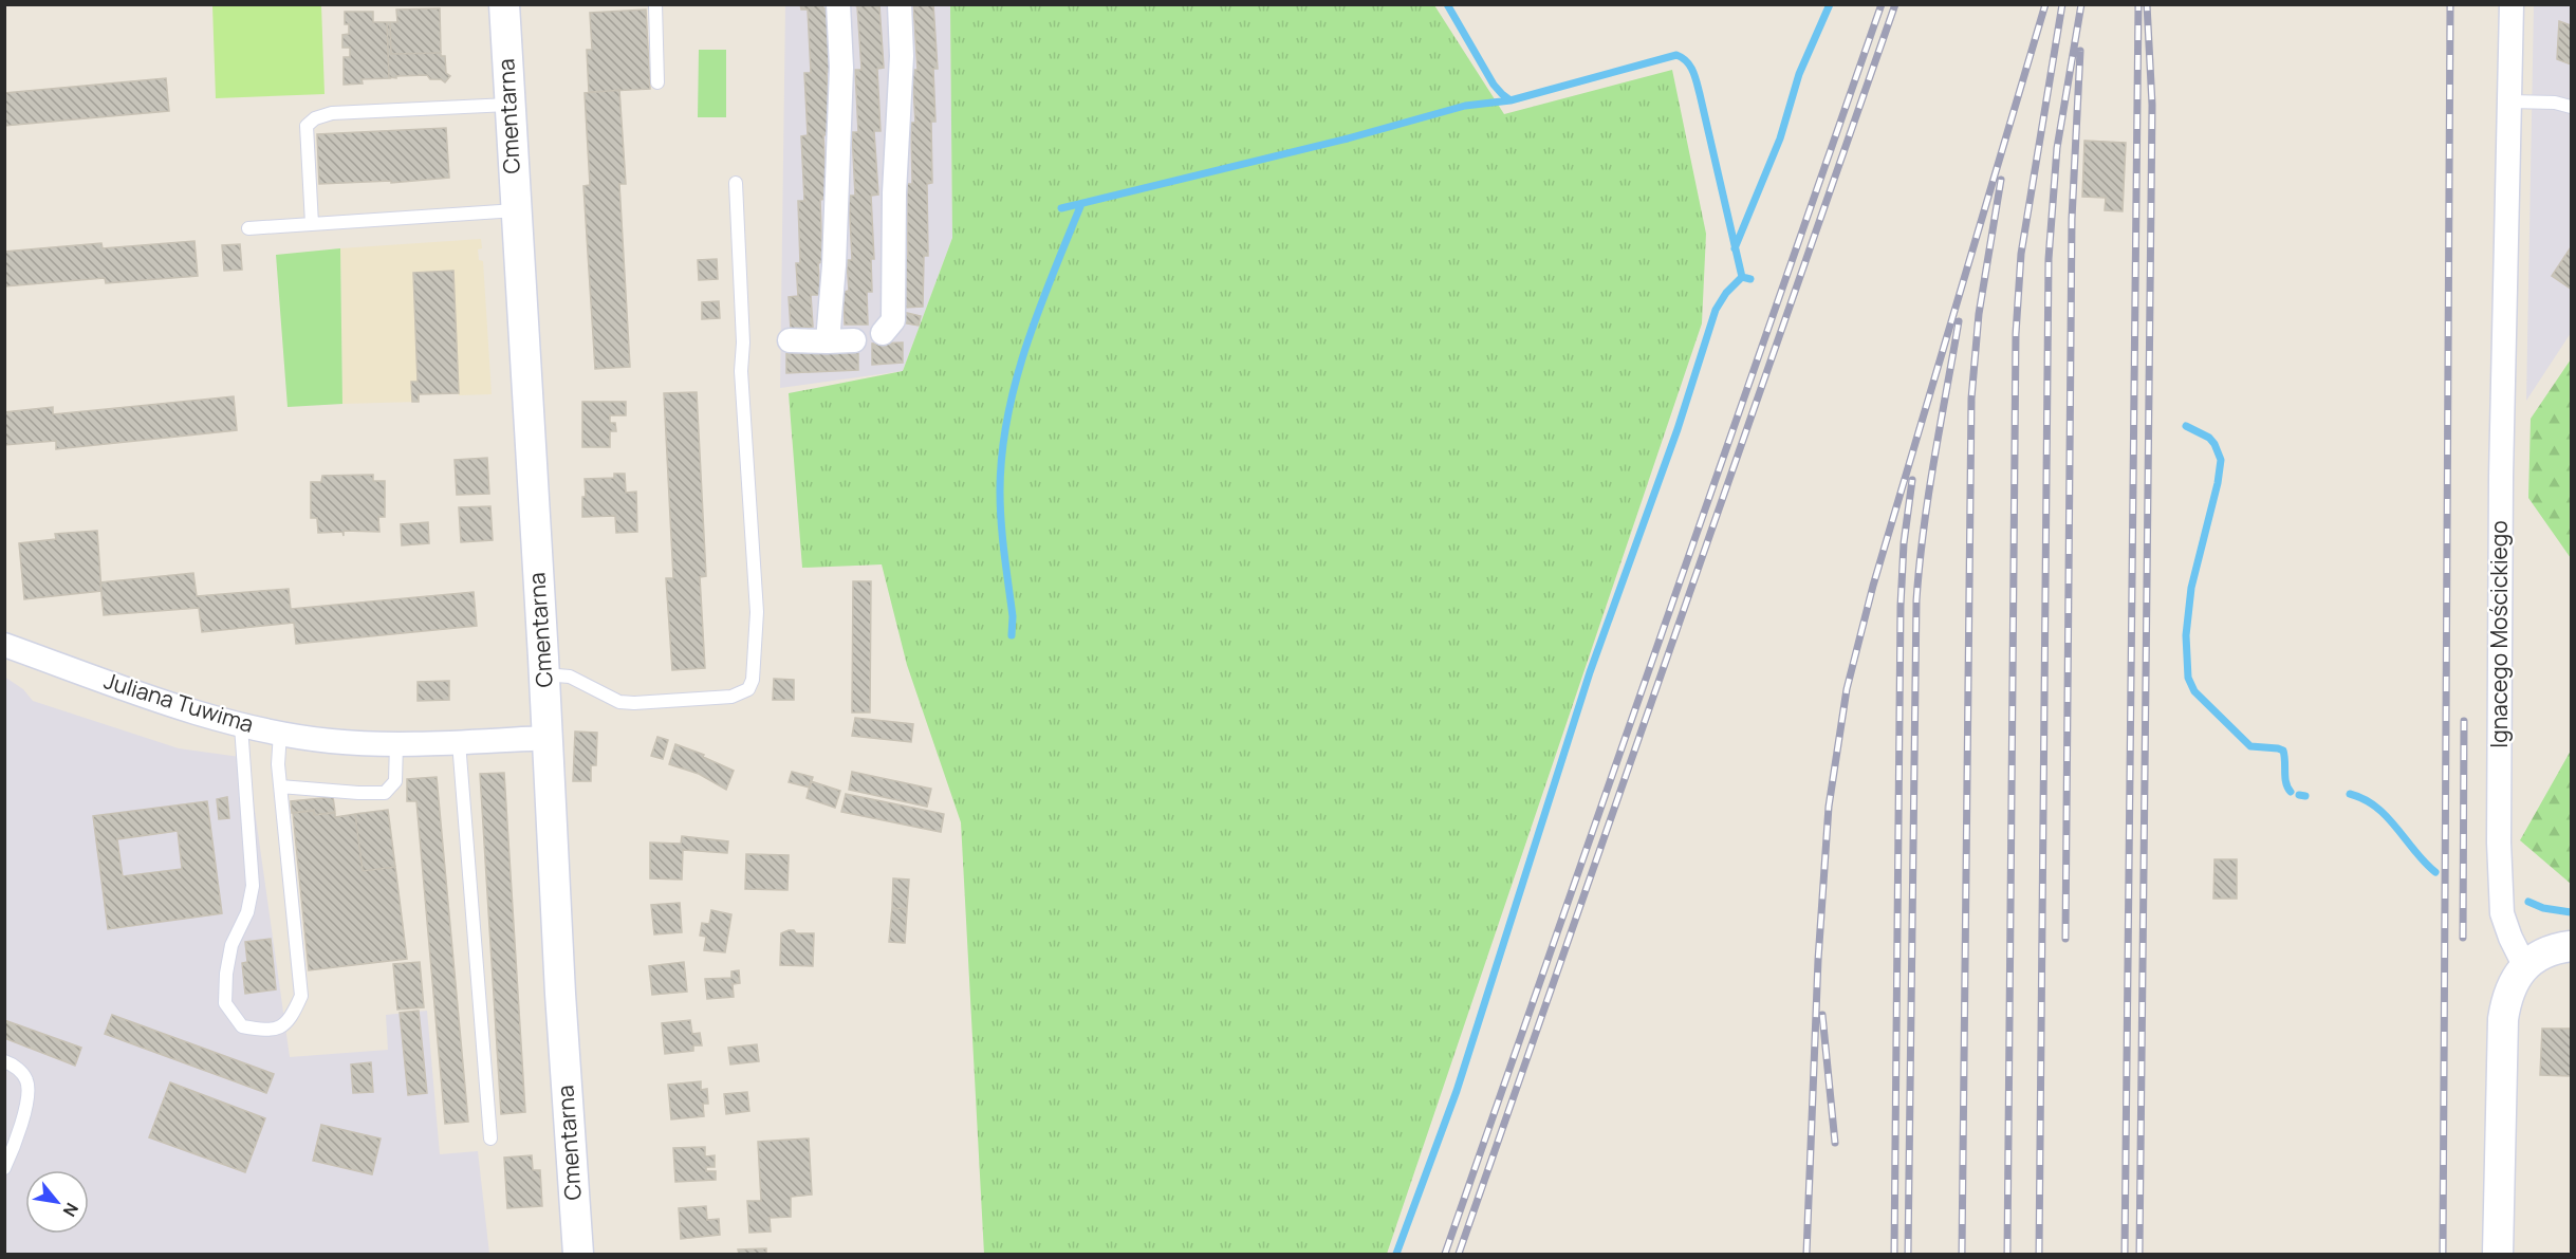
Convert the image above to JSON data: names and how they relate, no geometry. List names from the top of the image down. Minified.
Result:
{"streets":{"street":["Cmentarna","Ignacego Mościckiego","Juliana Tuwima"]},"crossings":[["Cmentarna","Juliana Tuwima"]],"north":"bottom right"}
